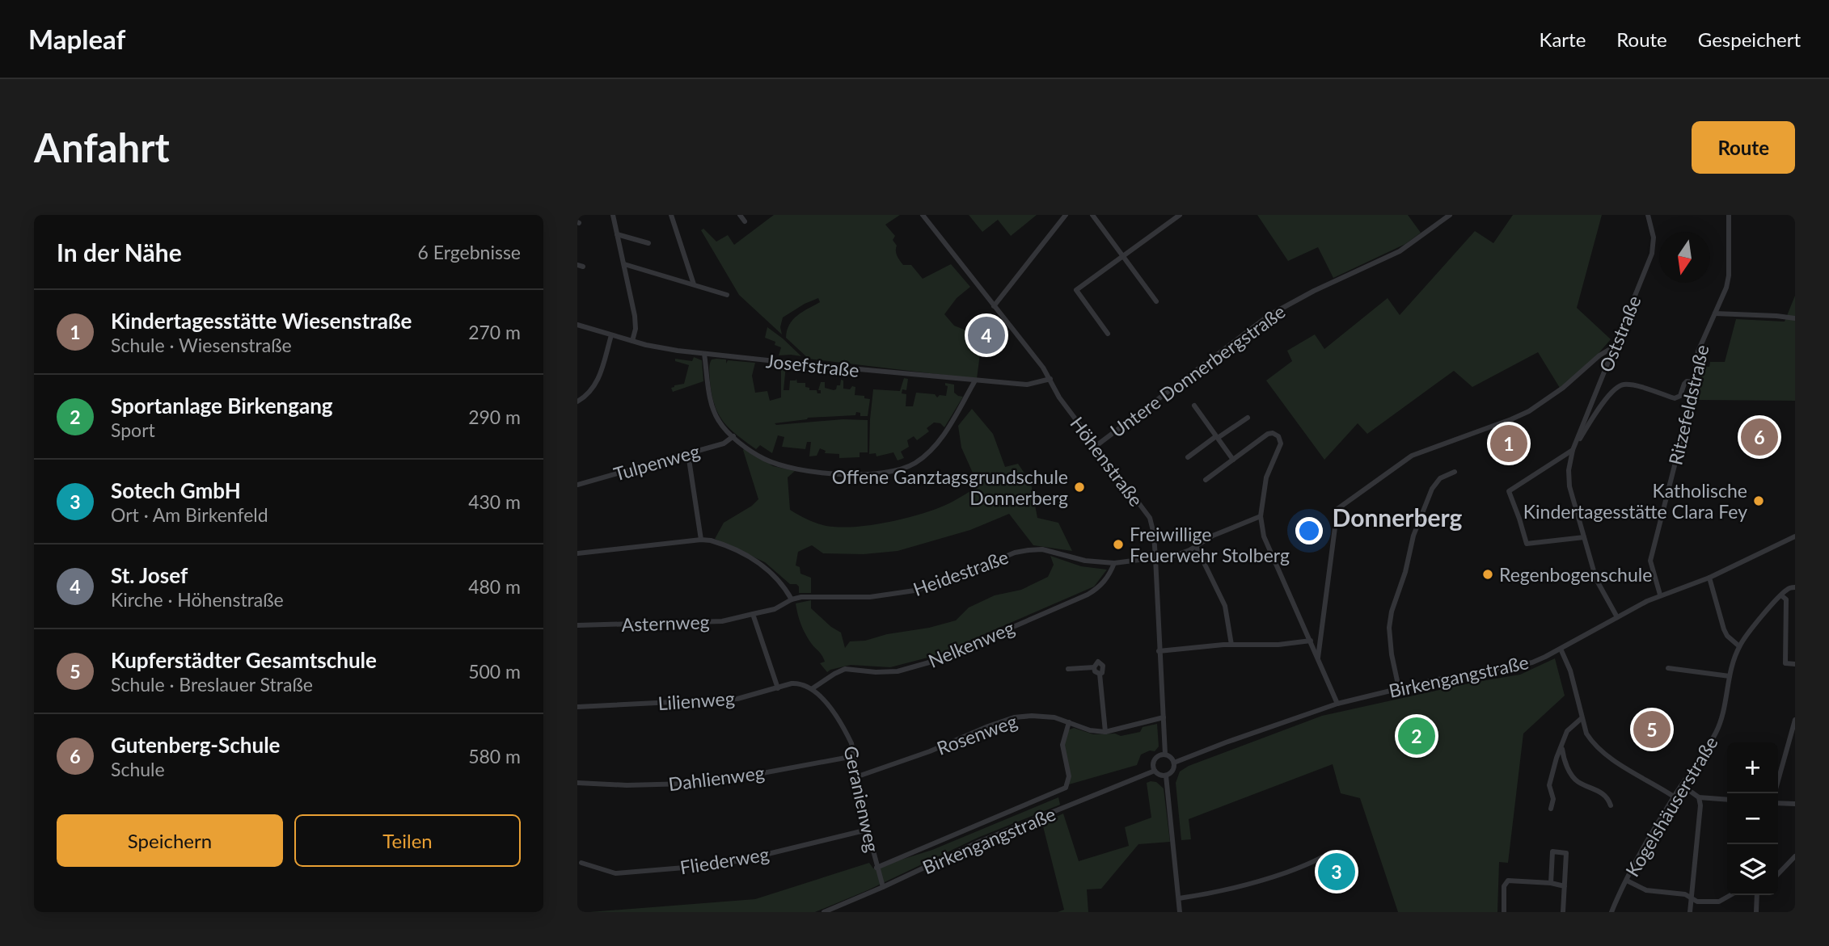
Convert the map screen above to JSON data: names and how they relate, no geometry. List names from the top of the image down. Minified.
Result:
{"streets":{"street":["Oststraße","Josefstraße","Untere Donnerbergstraße","Ritzefeldstraße","Höhenstraße","Tulpenweg","Heidestraße","Asternweg","Nelkenweg","Birkengangstraße","Lilienweg","Rosenweg","Dahlienweg","Geranienweg","Kogelshäuserstraße","Fliederweg"]},"crossings":[["Oststraße","Birkengangstraße"],["Josefstraße","Höhenstraße"],["Untere Donnerbergstraße","Höhenstraße"],["Ritzefeldstraße","Birkengangstraße"],["Höhenstraße","Heidestraße"],["Höhenstraße","Birkengangstraße"],["Höhenstraße","Rosenweg"],["Heidestraße","Asternweg"],["Heidestraße","Nelkenweg"],["Nelkenweg","Lilienweg"],["Nelkenweg","Geranienweg"],["Birkengangstraße","Geranienweg"],["Lilienweg","Geranienweg"],["Rosenweg","Geranienweg"],["Dahlienweg","Geranienweg"],["Geranienweg","Fliederweg"]],"districts":["Donnerberg"],"places":["Offene Ganztagsgrundschule Donnerberg","Katholische Kindertagesstätte Clara Fey","Freiwillige Feuerwehr Stolberg","Regenbogenschule"],"north":"bottom","page":{"header":"Mapleaf","nav":["Karte","Route","Gespeichert"],"buttons":["Route",["Speichern","Teilen"]],"title":"Anfahrt","heading":["In der Nähe","6 Ergebnisse"],"list":[{"mark":"1","name":"Kindertagesstätte Wiesenstraße","note":"Schule · Wiesenstraße","value":"270 m"},{"mark":"2","name":"Sportanlage Birkengang","note":"Sport","value":"290 m"},{"mark":"3","name":"Sotech GmbH","note":"Ort · Am Birkenfeld","value":"430 m"},{"mark":"4","name":"St. Josef","note":"Kirche · Höhenstraße","value":"480 m"},{"mark":"5","name":"Kupferstädter Gesamtschule","note":"Schule · Breslauer Straße","value":"500 m"},{"mark":"6","name":"Gutenberg-Schule","note":"Schule","value":"580 m"}],"pins":["4","6","1","5","2","3"],"map_buttons":["+","−"]}}
